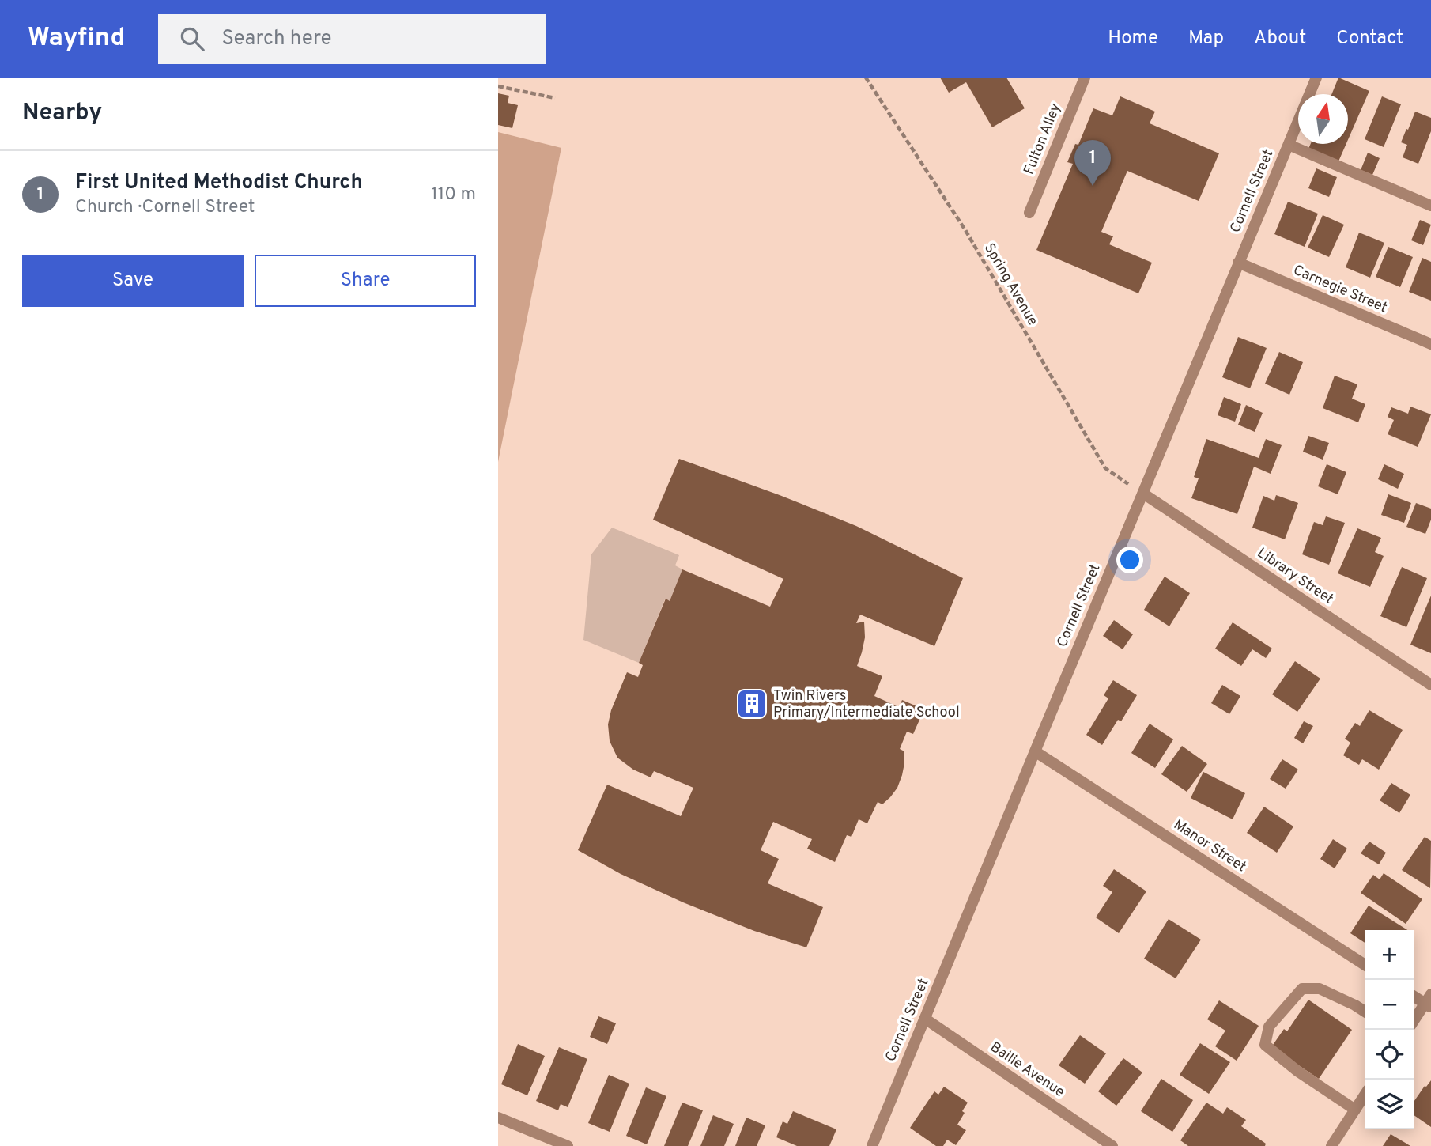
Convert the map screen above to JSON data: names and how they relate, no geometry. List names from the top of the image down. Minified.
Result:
{"streets":{"street":["Fulton Alley","Cornell Street","Carnegie Street","Library Street","Manor Street","Bailie Avenue"],"path":["Spring Avenue"]},"crossings":[["Cornell Street","Spring Avenue"],["Cornell Street","Carnegie Street"],["Cornell Street","Library Street"],["Cornell Street","Manor Street"],["Cornell Street","Bailie Avenue"],["Spring Avenue","Library Street"]],"places":{"building":["Twin Rivers Primary/Intermediate School"]},"north":"top","page":{"header":"Wayfind","search":"Search here","nav":["Home","Map","About","Contact"],"heading":"Nearby","pins":"1","list":[{"mark":"1","name":"First United Methodist Church","note":"Church · Cornell Street","value":"110 m"}],"buttons":["Save","Share"],"map_buttons":["+","−"]}}
